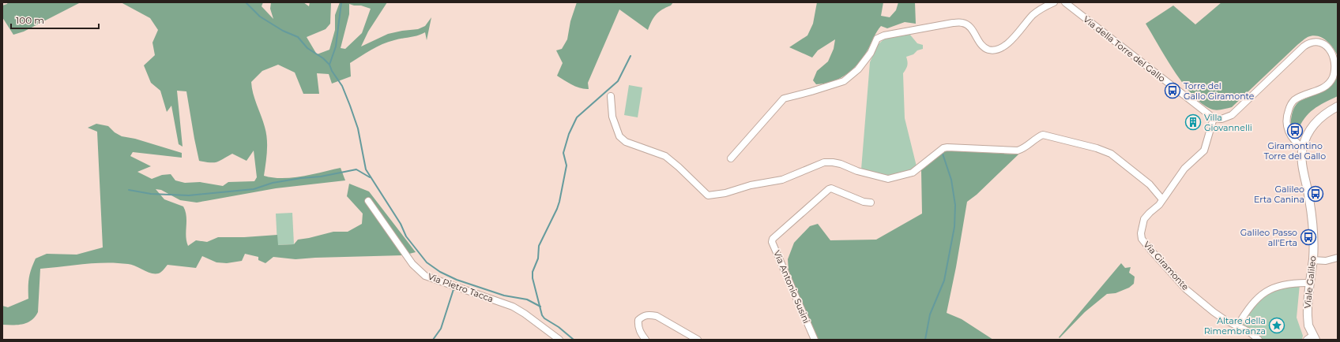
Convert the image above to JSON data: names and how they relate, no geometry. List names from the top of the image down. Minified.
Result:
{"streets":{"main road":["Viale Galileo"],"street":["Via della Torre del Gallo","Via Giramonte","Via Antonio Susini","Via Pietro Tacca"]},"crossings":[["Via della Torre del Gallo","Via Giramonte"]],"places":{"bus stop":["Torre del Gallo Giramonte","Giramontino Torre del Gallo","Galileo Erta Canina","Galileo Passo all'Erta"],"building":["Villa Giovannelli"],"place":["Altare della Rimembranza"]},"scale_bar":"100 m"}
